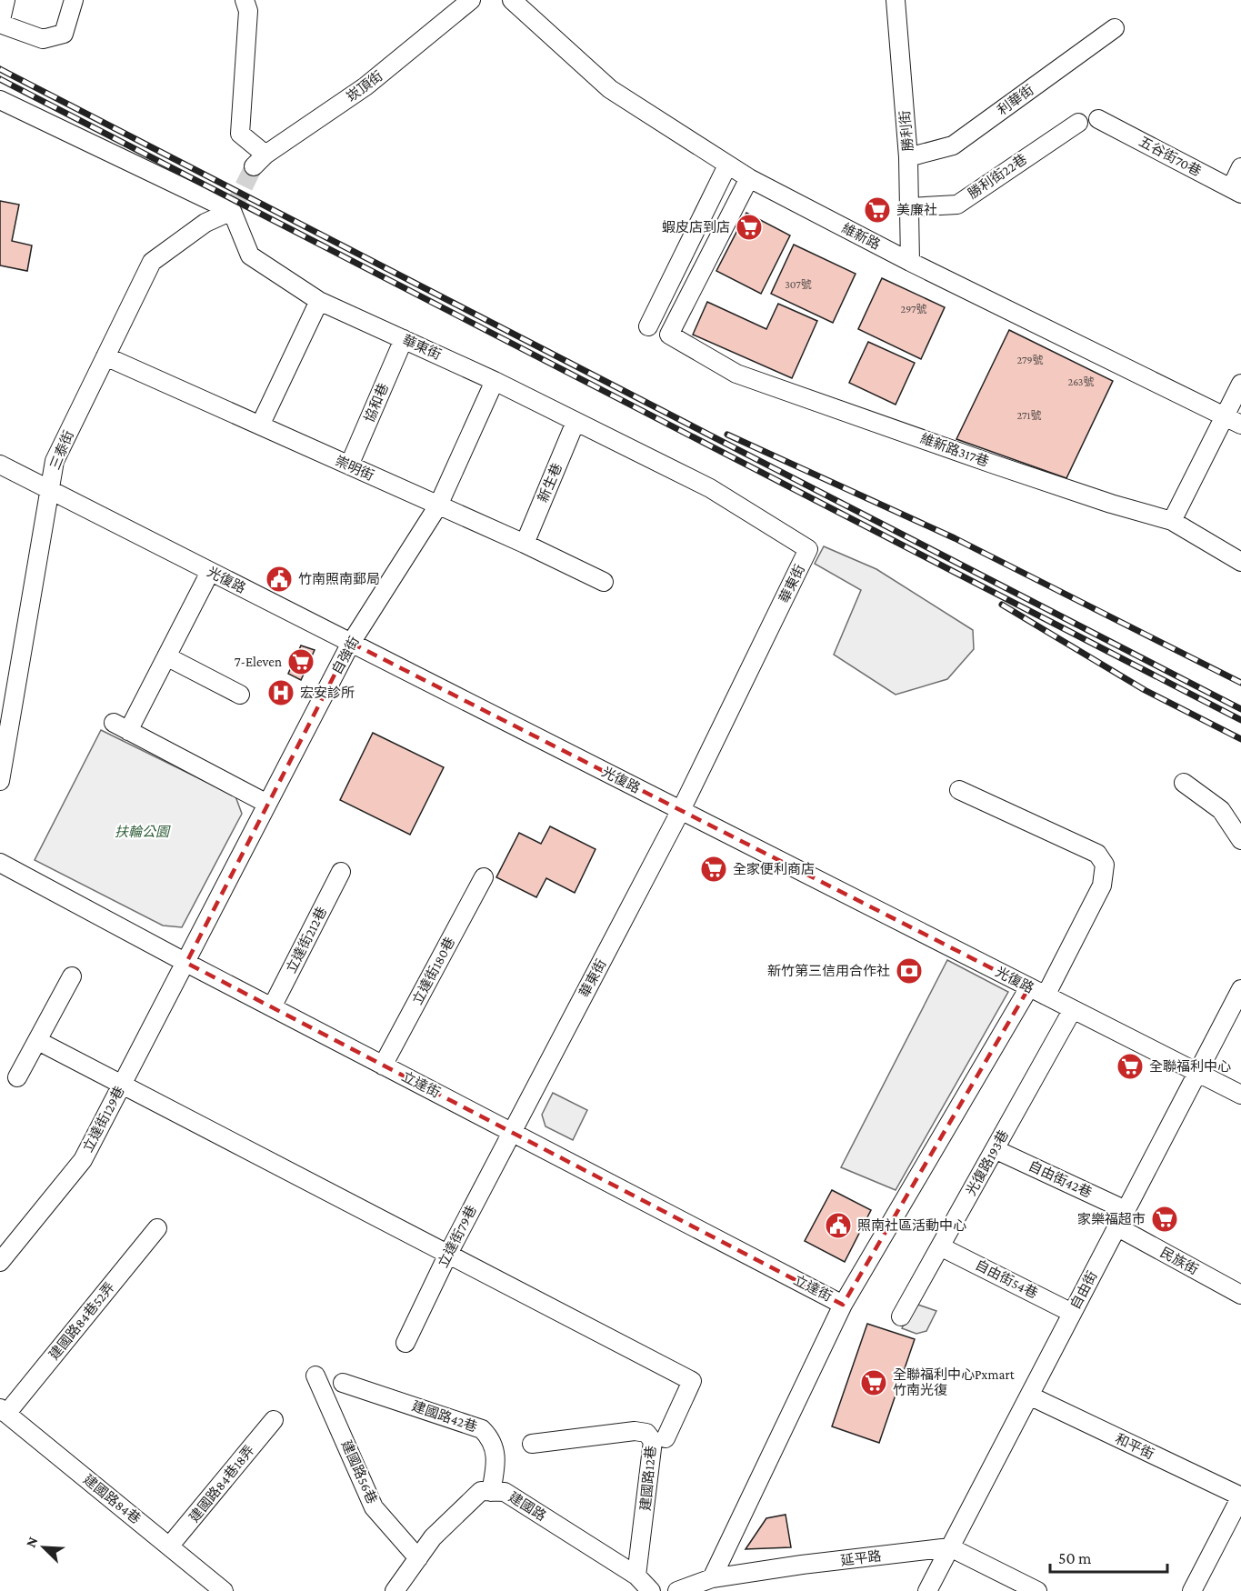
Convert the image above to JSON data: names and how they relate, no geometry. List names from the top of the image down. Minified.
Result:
{"streets":{"street":["崁頂街","利華街","勝利街","五谷街70巷","勝利街22巷","維新路","華東街","協和巷","三泰街","維新路317巷","崇明街","新生巷","光復路","自強街","立達街212巷","立達街180巷","立達街","立達街129巷","光復路193巷","自由街42巷","立達街79巷","民族街","自由街54巷","自由街","建國路84巷52弄","建國路42巷","和平街","建國路56巷","建國路12巷","建國路84巷18弄","建國路84巷","建國路","延平路"]},"crossings":[["利華街","勝利街"],["勝利街","勝利街22巷"],["勝利街","維新路"],["維新路","維新路317巷"],["華東街","協和巷"],["華東街","三泰街"],["華東街","新生巷"],["華東街","光復路"],["華東街","自強街"],["華東街","立達街"],["華東街","立達街79巷"],["協和巷","崇明街"],["三泰街","崇明街"],["三泰街","光復路"],["崇明街","新生巷"],["崇明街","自強街"],["光復路","自強街"],["光復路","立達街"],["光復路","光復路193巷"],["光復路","自由街"],["自強街","立達街"],["自強街","立達街129巷"],["立達街212巷","立達街"],["立達街180巷","立達街"],["立達街","立達街129巷"],["立達街","立達街79巷"],["立達街","延平路"],["光復路193巷","自由街42巷"],["光復路193巷","自由街54巷"],["自由街42巷","自由街"],["民族街","自由街"],["自由街54巷","自由街"],["自由街","和平街"],["自由街","延平路"],["建國路84巷52弄","建國路84巷"],["建國路42巷","建國路"],["建國路56巷","建國路"],["建國路12巷","建國路"],["建國路84巷18弄","建國路84巷"]],"parks":["扶輪公園"],"places":{"supermarket":["美廉社","蝦皮店到店","7-Eleven","全家便利商店","全聯福利中心","家樂福超市","全聯福利中心Pxmart 竹南光復"],"public building":["竹南照南郵局","照南社區活動中心"],"hospital":["宏安診所"],"bank":["新竹第三信用合作社"]},"house_numbers":["307號","297號","279號","263號","271號"],"scale_bar":"50 m","north":"top left"}
